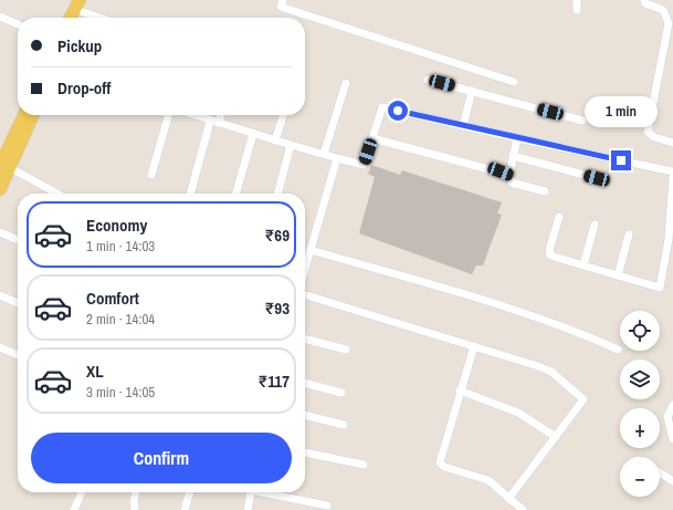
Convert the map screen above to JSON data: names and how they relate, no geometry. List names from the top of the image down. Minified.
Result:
{"page":{"banner":["Pickup","Drop-off"],"bubble":"1 min","list":[{"name":"Economy","note":"1 min · 14:03","value":"₹69"},{"name":"Comfort","note":"2 min · 14:04","value":"₹93"},{"name":"XL","note":"3 min · 14:05","value":"₹117"}],"map_buttons":["+","−"],"buttons":"Confirm"}}
